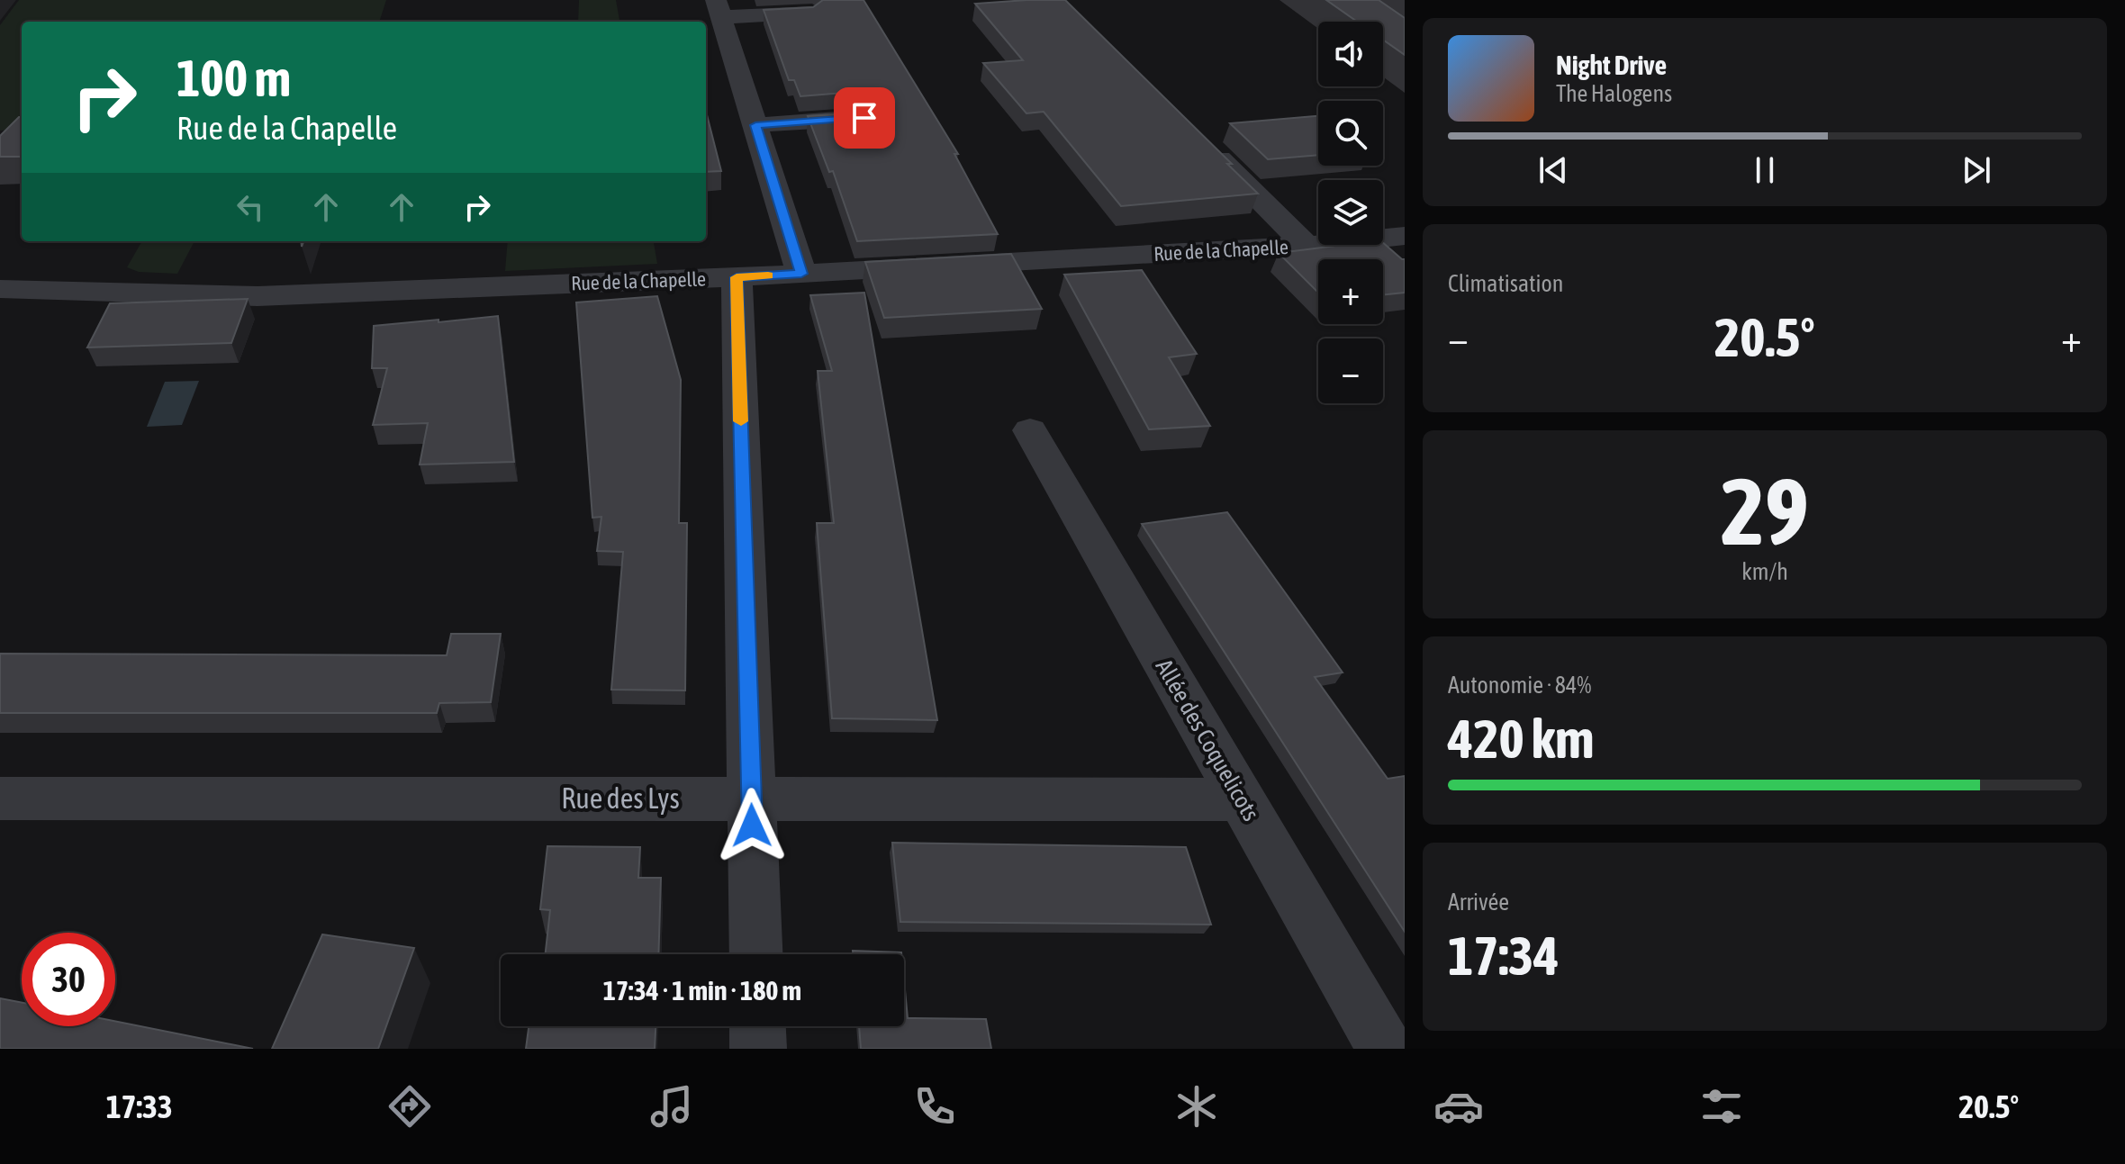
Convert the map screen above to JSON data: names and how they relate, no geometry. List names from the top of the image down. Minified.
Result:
{"streets":{"street":["Rue de la Chapelle","Allée des Coquelicots","Rue des Lys"]},"crossings":[["Allée des Coquelicots","Rue des Lys"]],"page":{"map_buttons":["+","−"],"turn":["100 m","Rue de la Chapelle"],"song":["Night Drive","The Halogens"],"tile":["Climatisation",["29","km/h"],["Autonomie · 84%","420 km"],["Arrivée","17:34"]],"heat":["−","20.5°","+"],"limit":"30","trip":"17:34 · 1 min · 180 m","tabs":["17:33","20.5°"]}}
